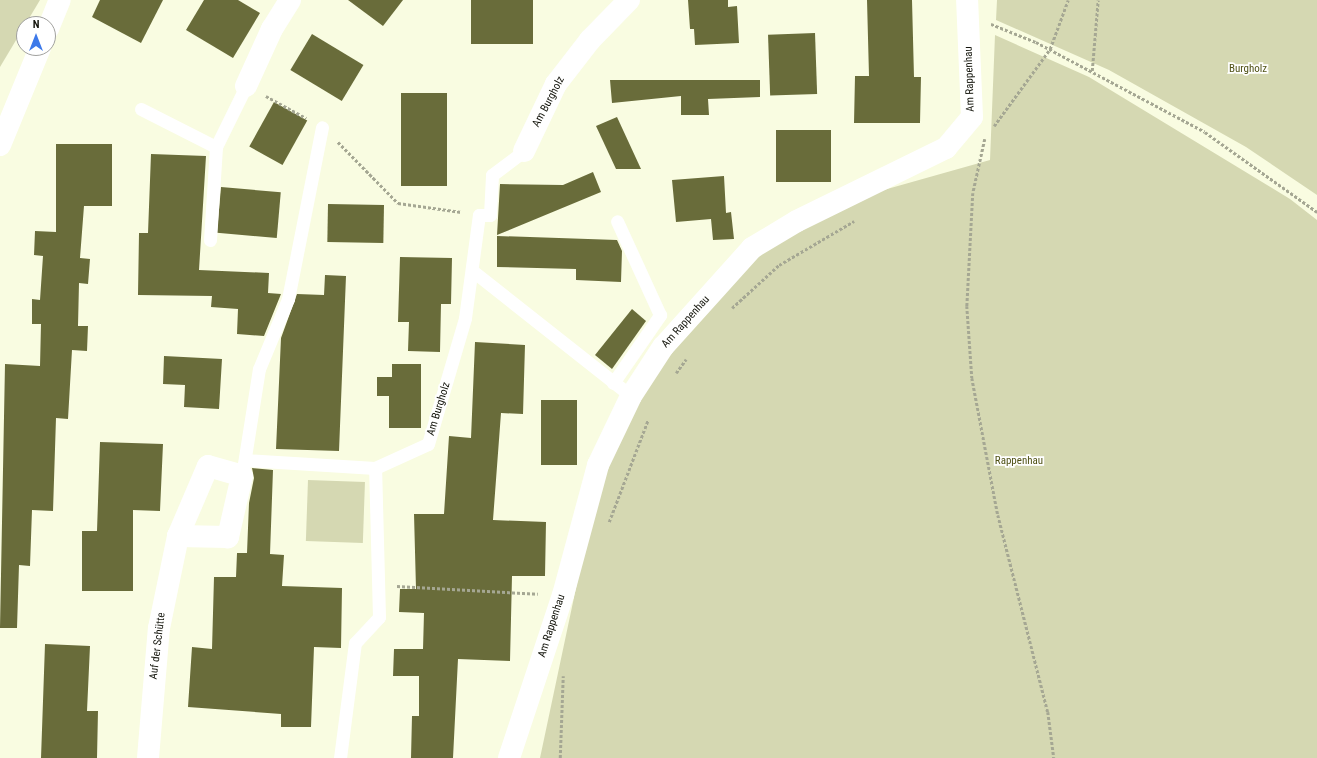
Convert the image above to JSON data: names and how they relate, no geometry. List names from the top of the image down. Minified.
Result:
{"streets":{"street":["Am Rappenhau","Am Burgholz","Auf der Schütte"]},"parks":["Burgholz","Rappenhau"],"north":"top"}
